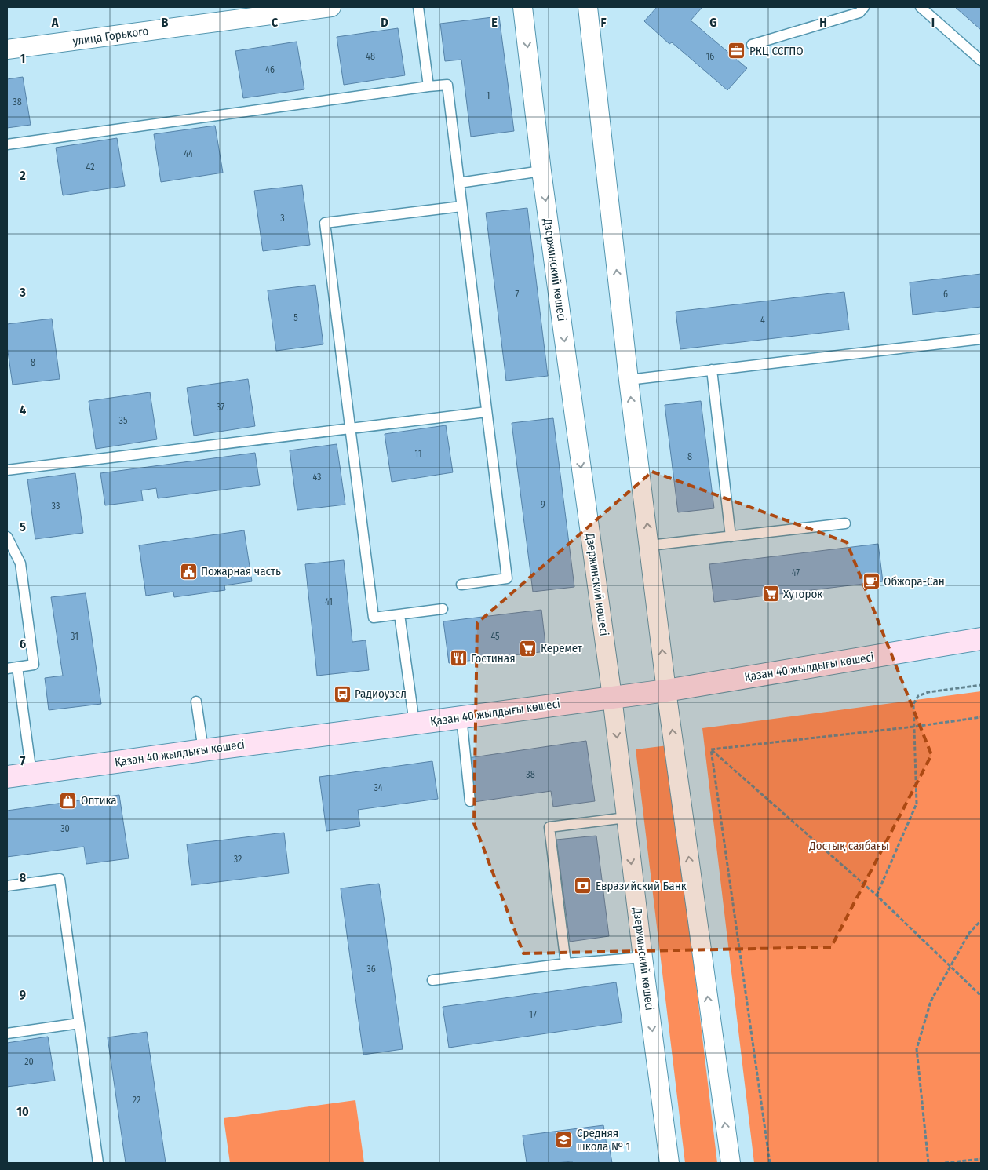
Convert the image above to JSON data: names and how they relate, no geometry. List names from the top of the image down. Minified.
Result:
{"streets":{"street":["улица Горького","Дзержинский көшесі","Қазан 40 жылдығы көшесі"]},"crossings":[["Дзержинский көшесі","Қазан 40 жылдығы көшесі"]],"parks":["Достық саябағы"],"places":{"office":["РКЦ ССГПО"],"public building":["Пожарная часть"],"cafe":["Обжора-Сан"],"supermarket":["Хуторок","Керемет"],"restaurant":["Гостиная"],"bus stop":["Радиоузел"],"shop":["Оптика"],"bank":["Евразийский Банк"],"school or university":["Средняя школа № 1"]},"house_numbers":["48","16","46","1","38","44","42","3","7","6","5","4","8","37","35","11","8","43","9","33","47","41","31","45","38","34","30","32","36","17","20","22"],"grid":{"columns":["A","B","C","D","E","F","G","H","I"],"rows":["1","2","3","4","5","6","7","8","9","10"]}}
